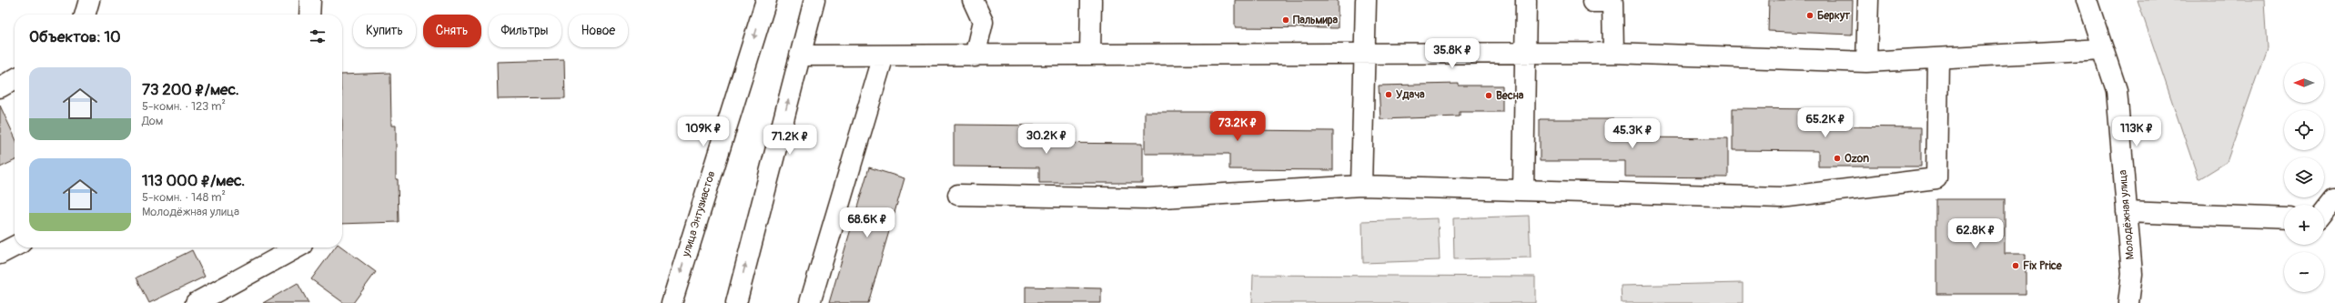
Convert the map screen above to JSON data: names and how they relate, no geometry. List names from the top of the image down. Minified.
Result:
{"streets":{"street":["улица Энтузиастов","Молодёжная улица"]},"places":["Беркут","Пальмира","Удача","Весна","Ozon","Fix Price"],"north":"left","page":{"chip":["Купить","Снять","Фильтры","Новое"],"heading":"Объектов: 10","price":["35.8K ₽","65.2K ₽","73.2K ₽","109K ₽","113K ₽","45.3K ₽","30.2K ₽","71.2K ₽","68.6K ₽","62.8K ₽"],"list":[{"name":"73 200 ₽/мес.","note":"5-комн. · 123 m² · Дом"},{"name":"113 000 ₽/мес.","note":"5-комн. · 148 m² · Молодёжная улица"}],"map_buttons":["+","−"]}}
